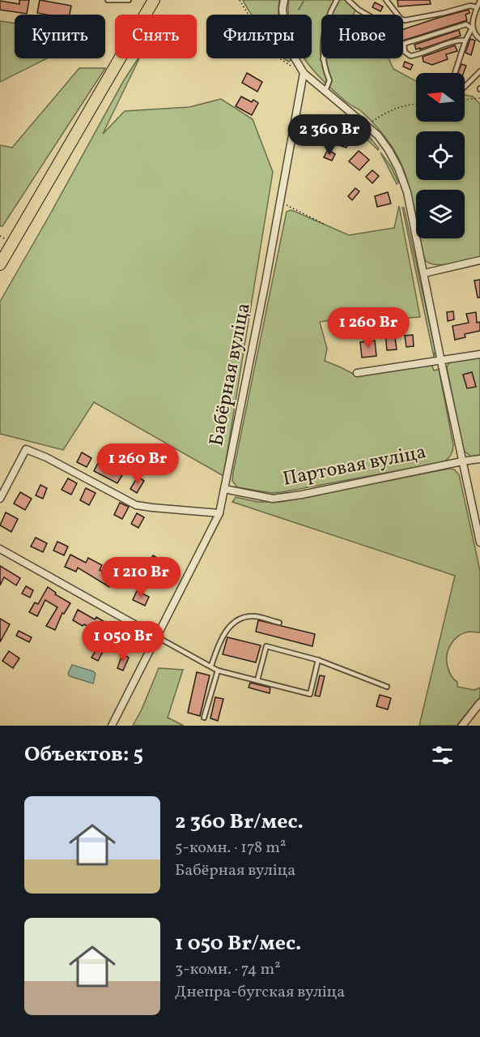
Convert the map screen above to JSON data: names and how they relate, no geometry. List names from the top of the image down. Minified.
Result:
{"streets":{"street":["Бабёрная вуліца","Партовая вуліца"]},"crossings":[["Бабёрная вуліца","Партовая вуліца"]],"north":"left","page":{"chip":["Купить","Снять","Фильтры","Новое"],"price":["2 360 Br","1 260 Br","1 260 Br","1 210 Br","1 050 Br"],"heading":"Объектов: 5","list":[{"name":"2 360 Br/мес.","note":"5-комн. · 178 m² · Бабёрная вуліца"},{"name":"1 050 Br/мес.","note":"3-комн. · 74 m² · Днепра-бугская вуліца"}]}}
